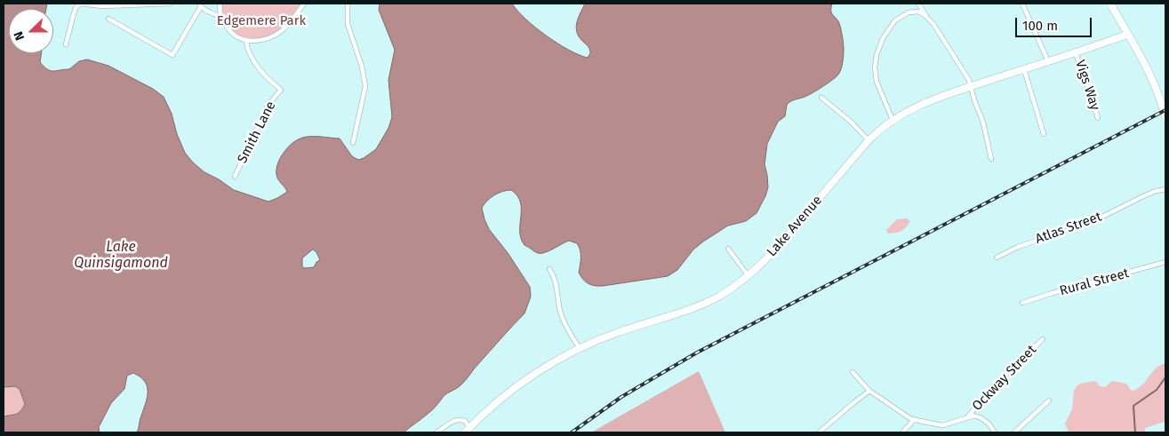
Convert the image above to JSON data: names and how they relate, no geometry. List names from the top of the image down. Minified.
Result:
{"streets":{"main road":["Lake Avenue"],"street":["Vigs Way","Smith Lane","Atlas Street","Rural Street","Ockway Street"]},"crossings":[["Vigs Way","Lake Avenue"]],"water":["Lake Quinsigamond"],"parks":["Edgemere Park"],"scale_bar":"100 m","north":"left"}
